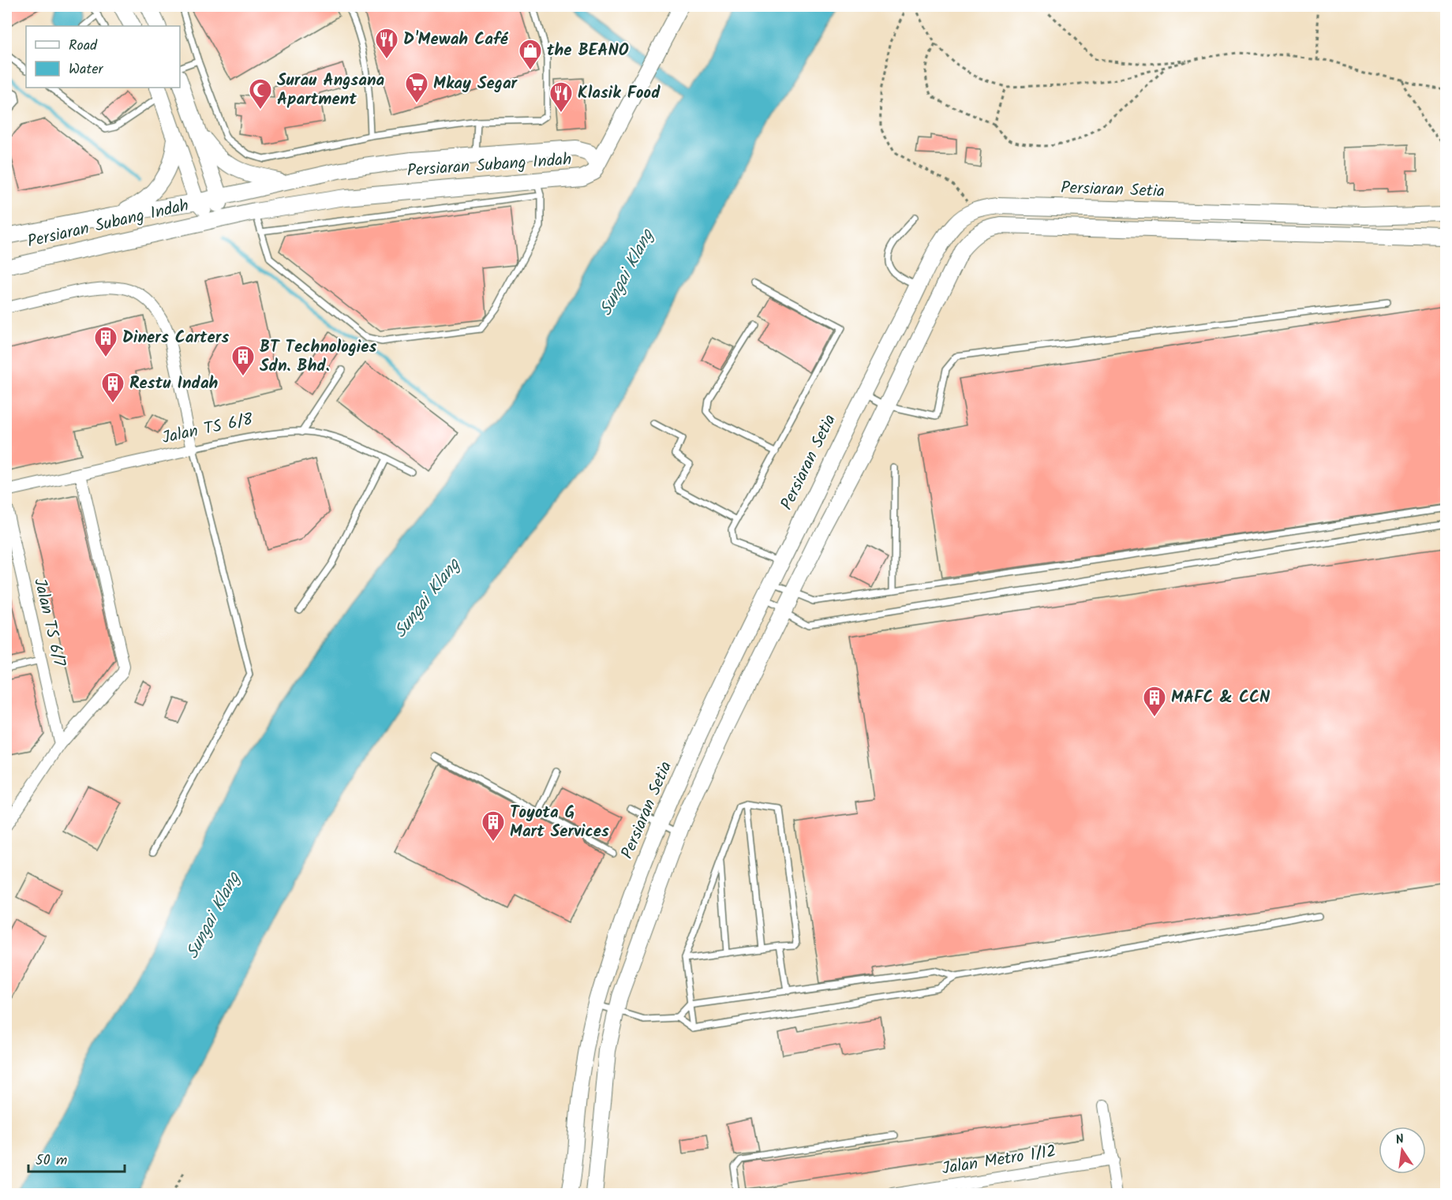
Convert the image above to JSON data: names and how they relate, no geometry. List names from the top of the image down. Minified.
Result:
{"streets":{"street":["Persiaran Subang Indah","Persiaran Setia","Jalan TS 6/8","Jalan TS 6/7","Jalan Metro 1/12"]},"water":["Sungai Klang"],"places":{"restaurant":["D'Mewah Café","Klasik Food"],"shop":["the BEANO"],"supermarket":["Mkay Segar"],"mosque":["Surau Angsana Apartment"],"building":["Diners Carters","BT Technologies Sdn. Bhd.","Restu Indah","MAFC & CCN","Toyota G Mart Services"]},"legend":["Road","Water"],"scale_bar":"50 m","north":"top"}
